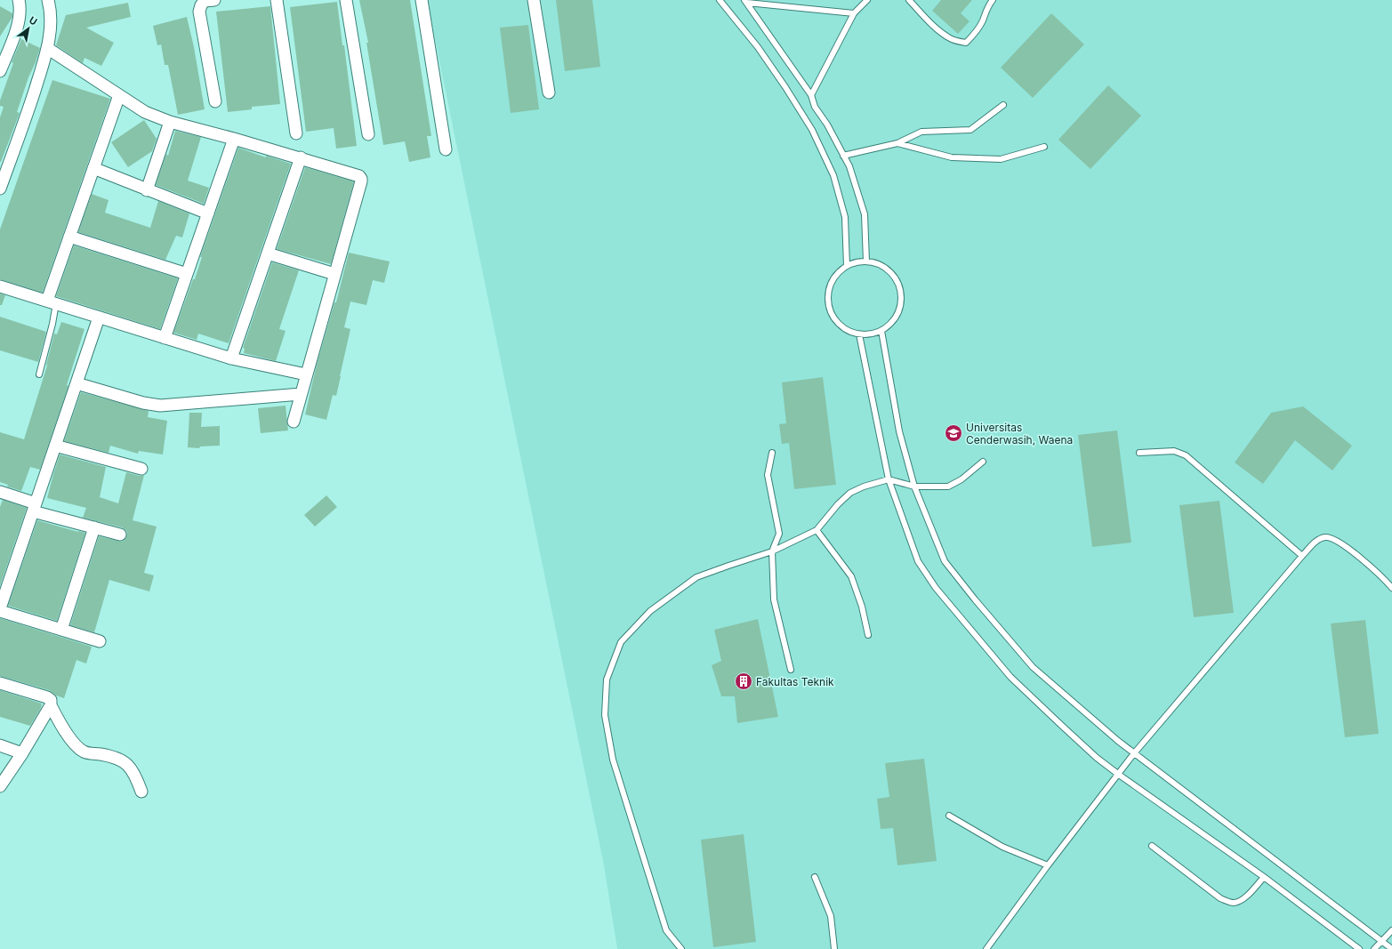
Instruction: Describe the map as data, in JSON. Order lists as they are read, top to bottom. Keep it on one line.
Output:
{"places":{"school or university":["Universitas Cenderwasih, Waena"],"building":["Fakultas Teknik"]},"north":"top right"}
